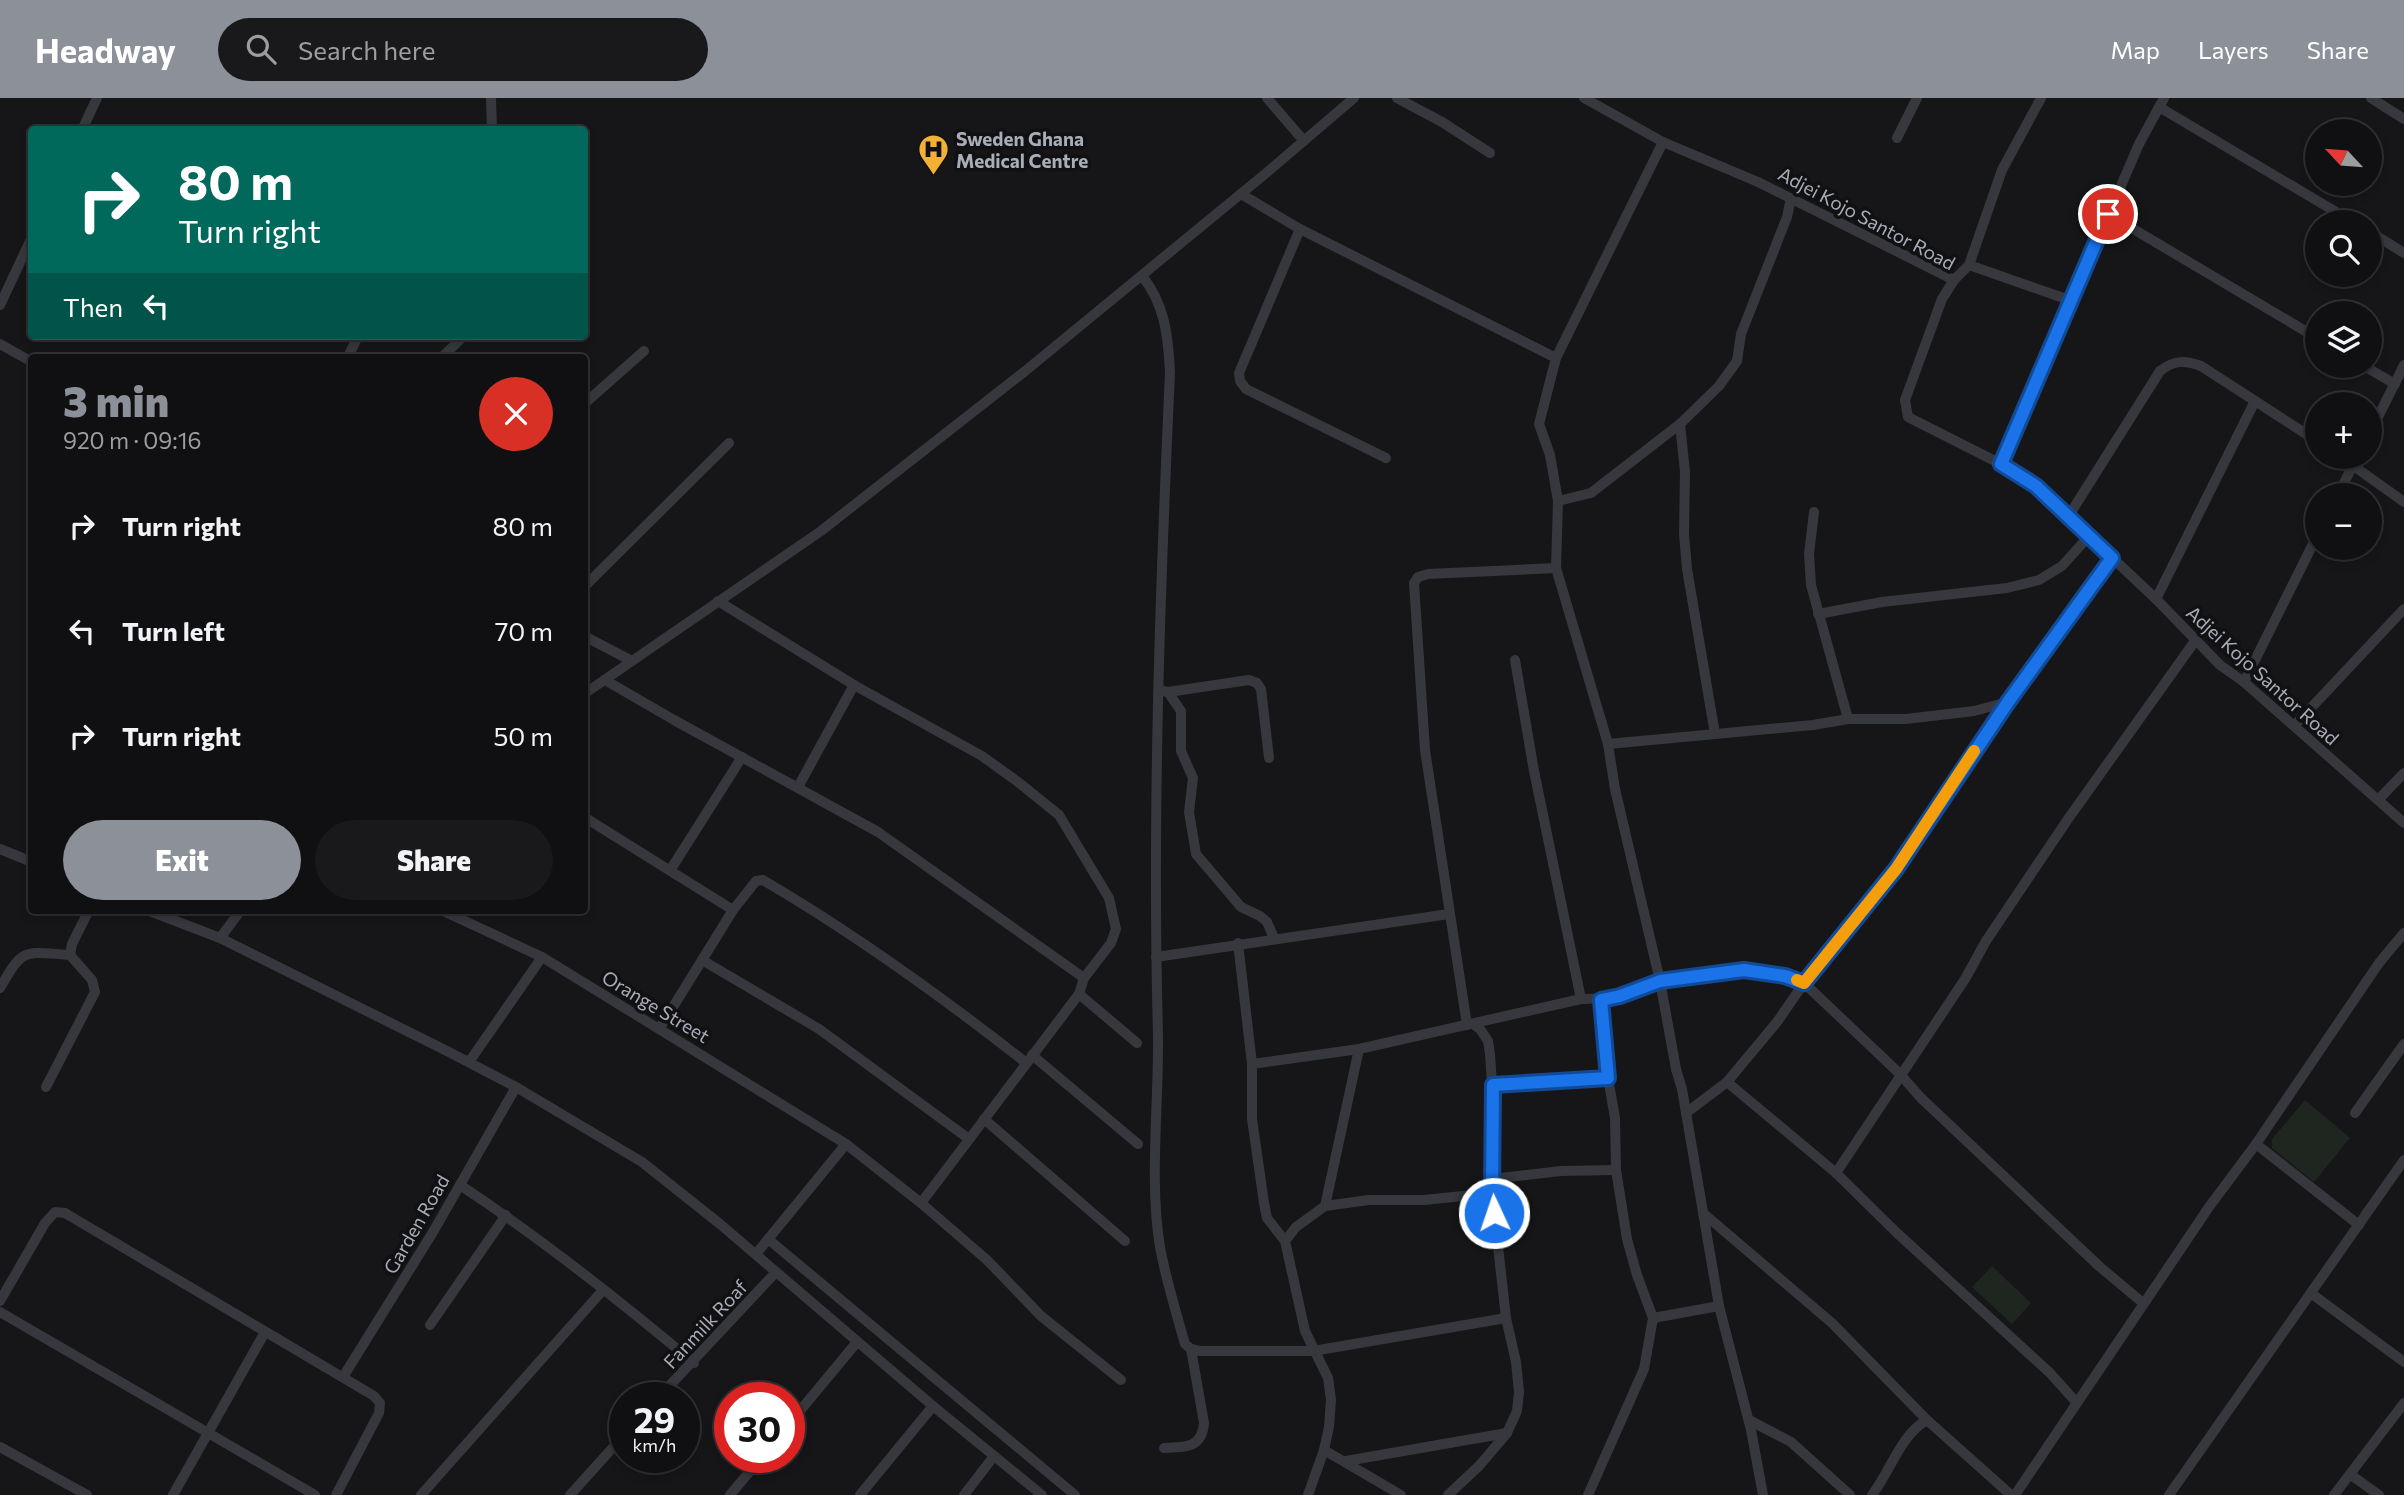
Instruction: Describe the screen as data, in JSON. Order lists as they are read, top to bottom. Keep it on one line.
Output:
{"streets":{"street":["Adjei Kojo Santor Road","Orange Street","Garden Road","Fanmilk Roaf"]},"places":{"hospital":["Sweden Ghana Medical Centre"]},"north":"top left","page":{"header":"Headway","search":"Search here","nav":["Map","Layers","Share"],"map_buttons":["+","−"],"turn":["80 m","Turn right"],"then":"Then","heading":["3 min","920 m · 09:16"],"list":[{"name":"Turn right","value":"80 m"},{"name":"Turn left","value":"70 m"},{"name":"Turn right","value":"50 m"}],"buttons":["Exit","Share"],"speed":"29 km/h","limit":"30"}}
